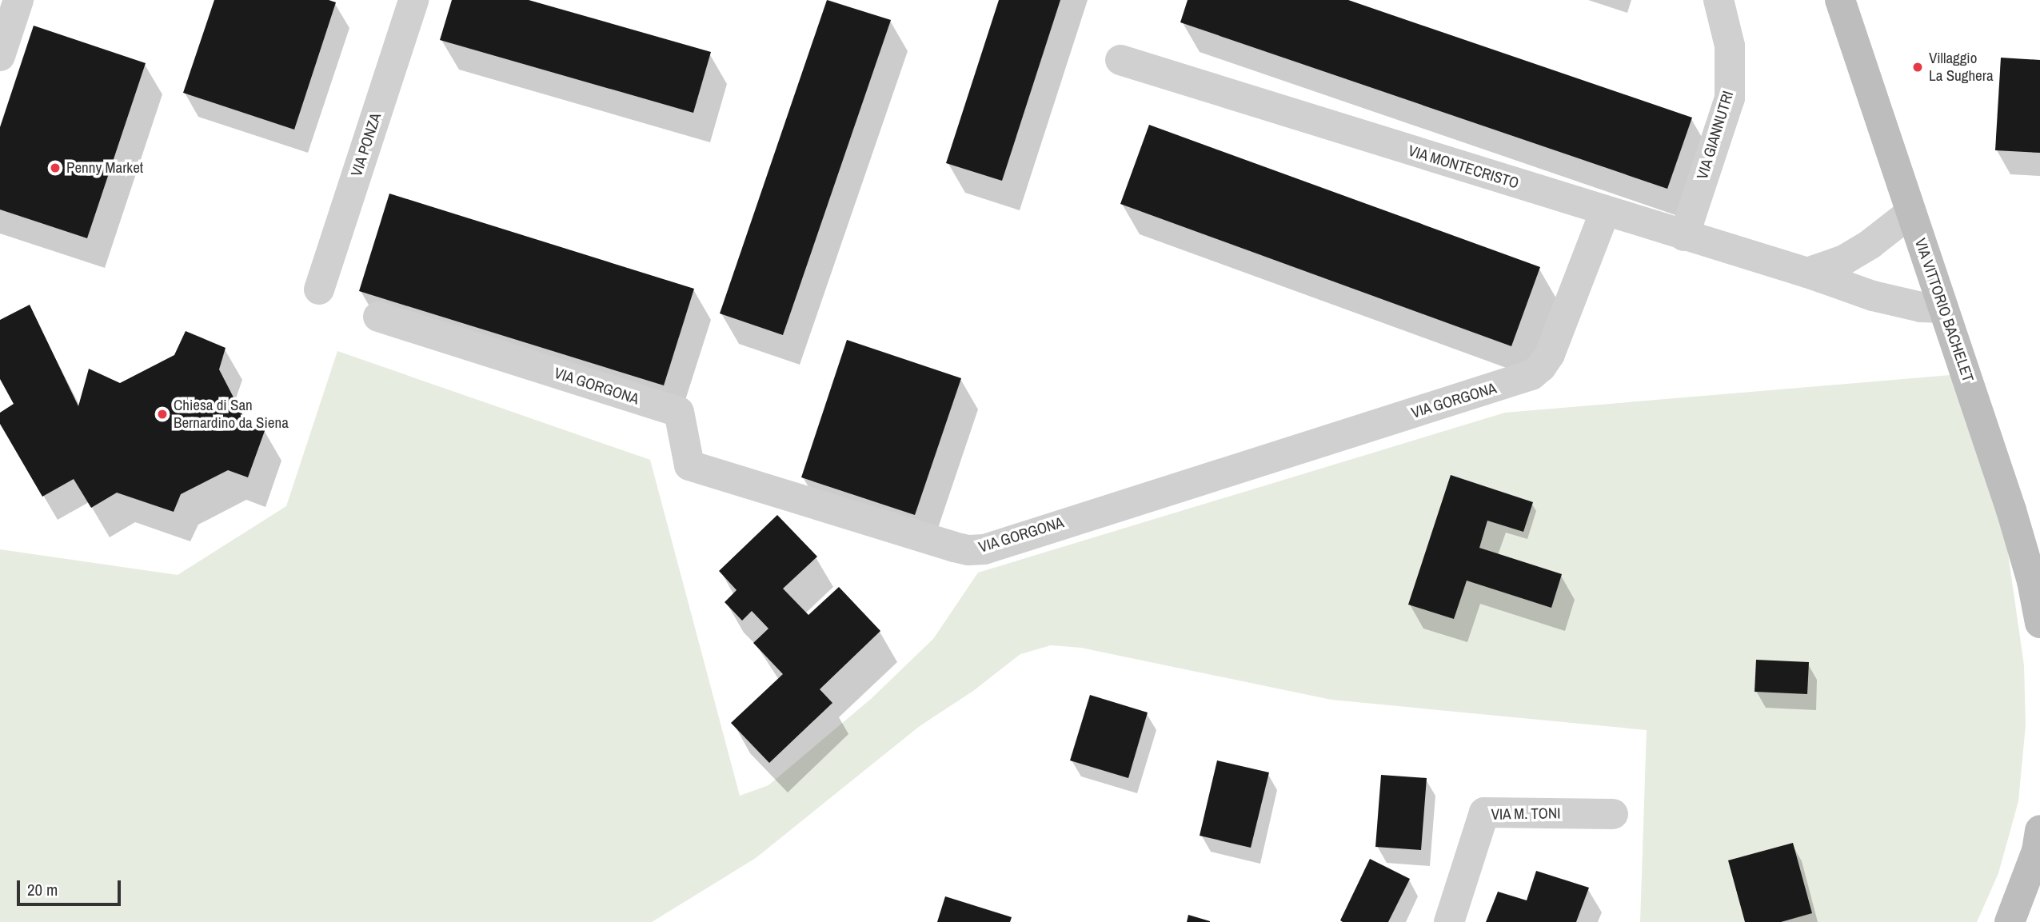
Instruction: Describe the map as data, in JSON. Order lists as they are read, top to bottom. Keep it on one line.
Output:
{"streets":{"street":["VIA GIANNUTRI","VIA PONZA","VIA MONTECRISTO","VIA VITTORIO BACHELET","VIA GORGONA","VIA M. TONI"]},"crossings":[["VIA GIANNUTRI","VIA MONTECRISTO"],["VIA MONTECRISTO","VIA VITTORIO BACHELET"],["VIA MONTECRISTO","VIA GORGONA"]],"places":["Villaggio La Sughera","Penny Market","Chiesa di San Bernardino da Siena"],"scale_bar":"20 m"}
